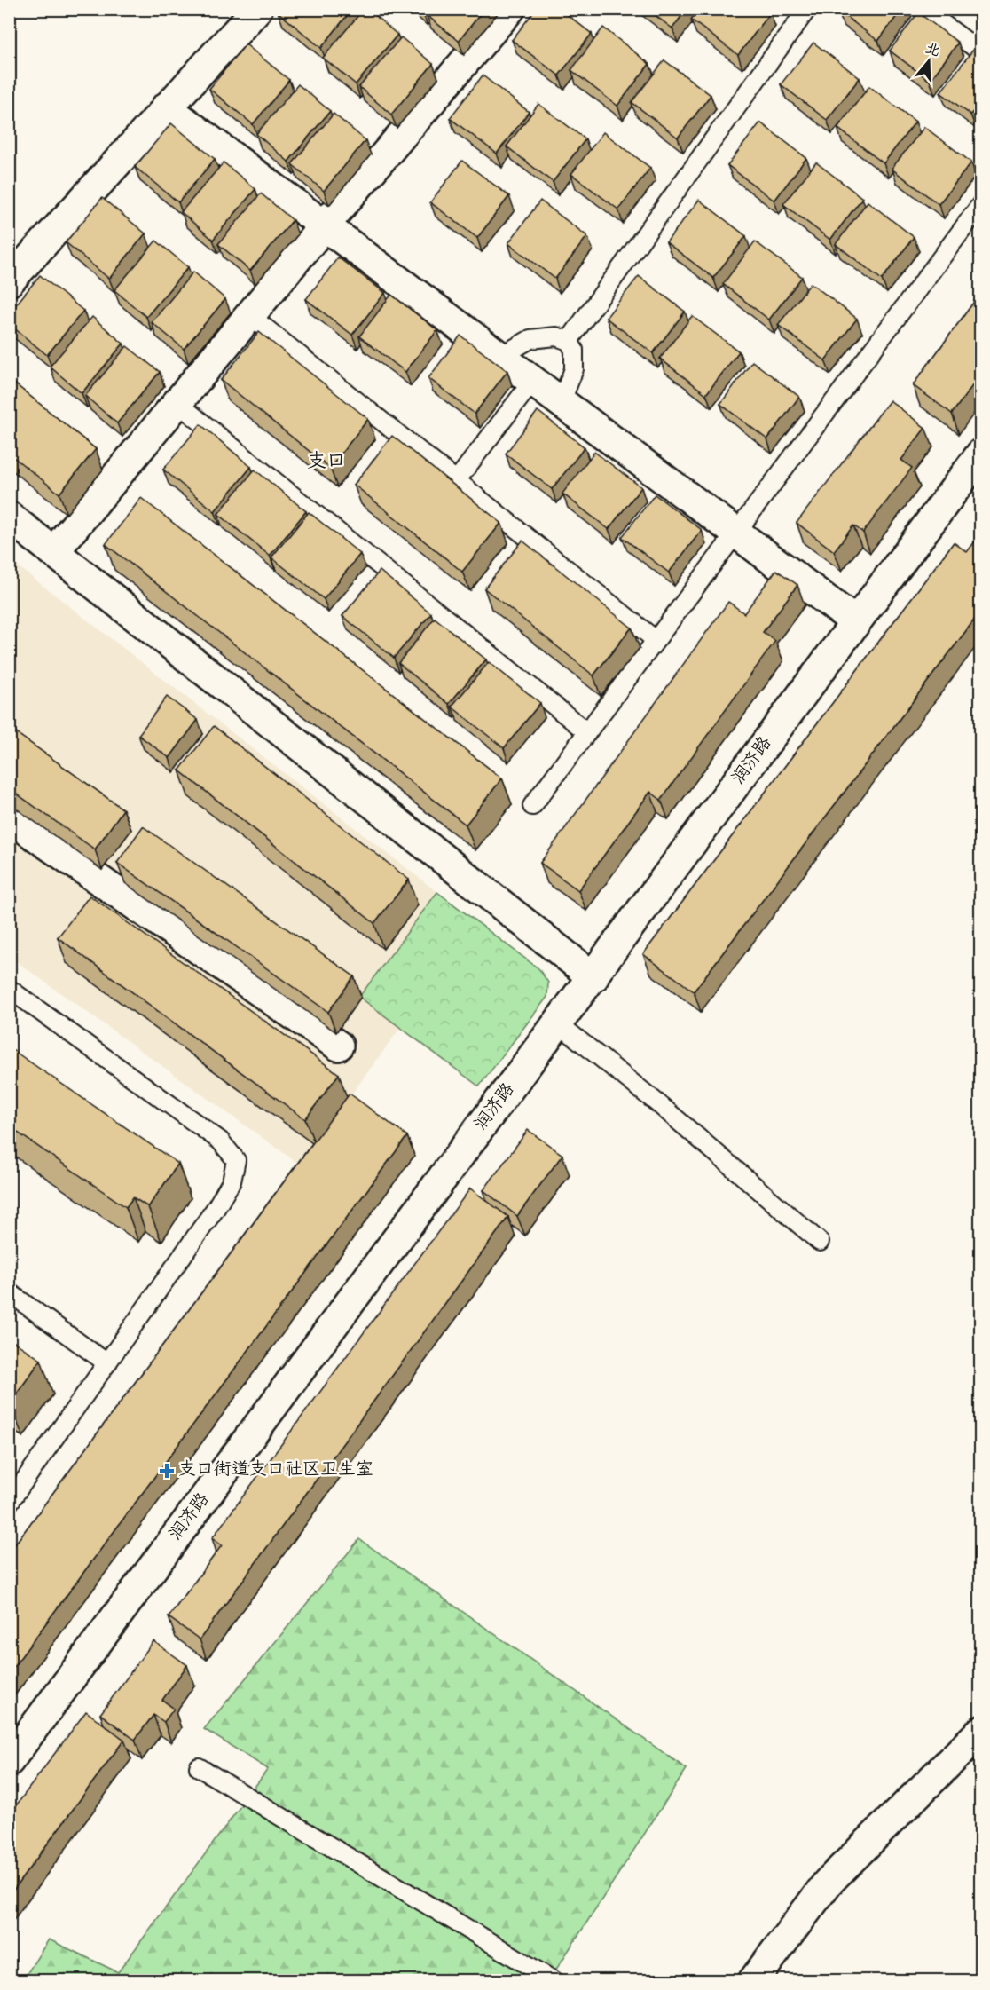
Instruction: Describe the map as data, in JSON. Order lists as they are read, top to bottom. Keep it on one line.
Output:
{"streets":{"street":["润济路"]},"districts":["支口"],"places":{"health":["支口街道支口社区卫生室"]},"north":"top"}
